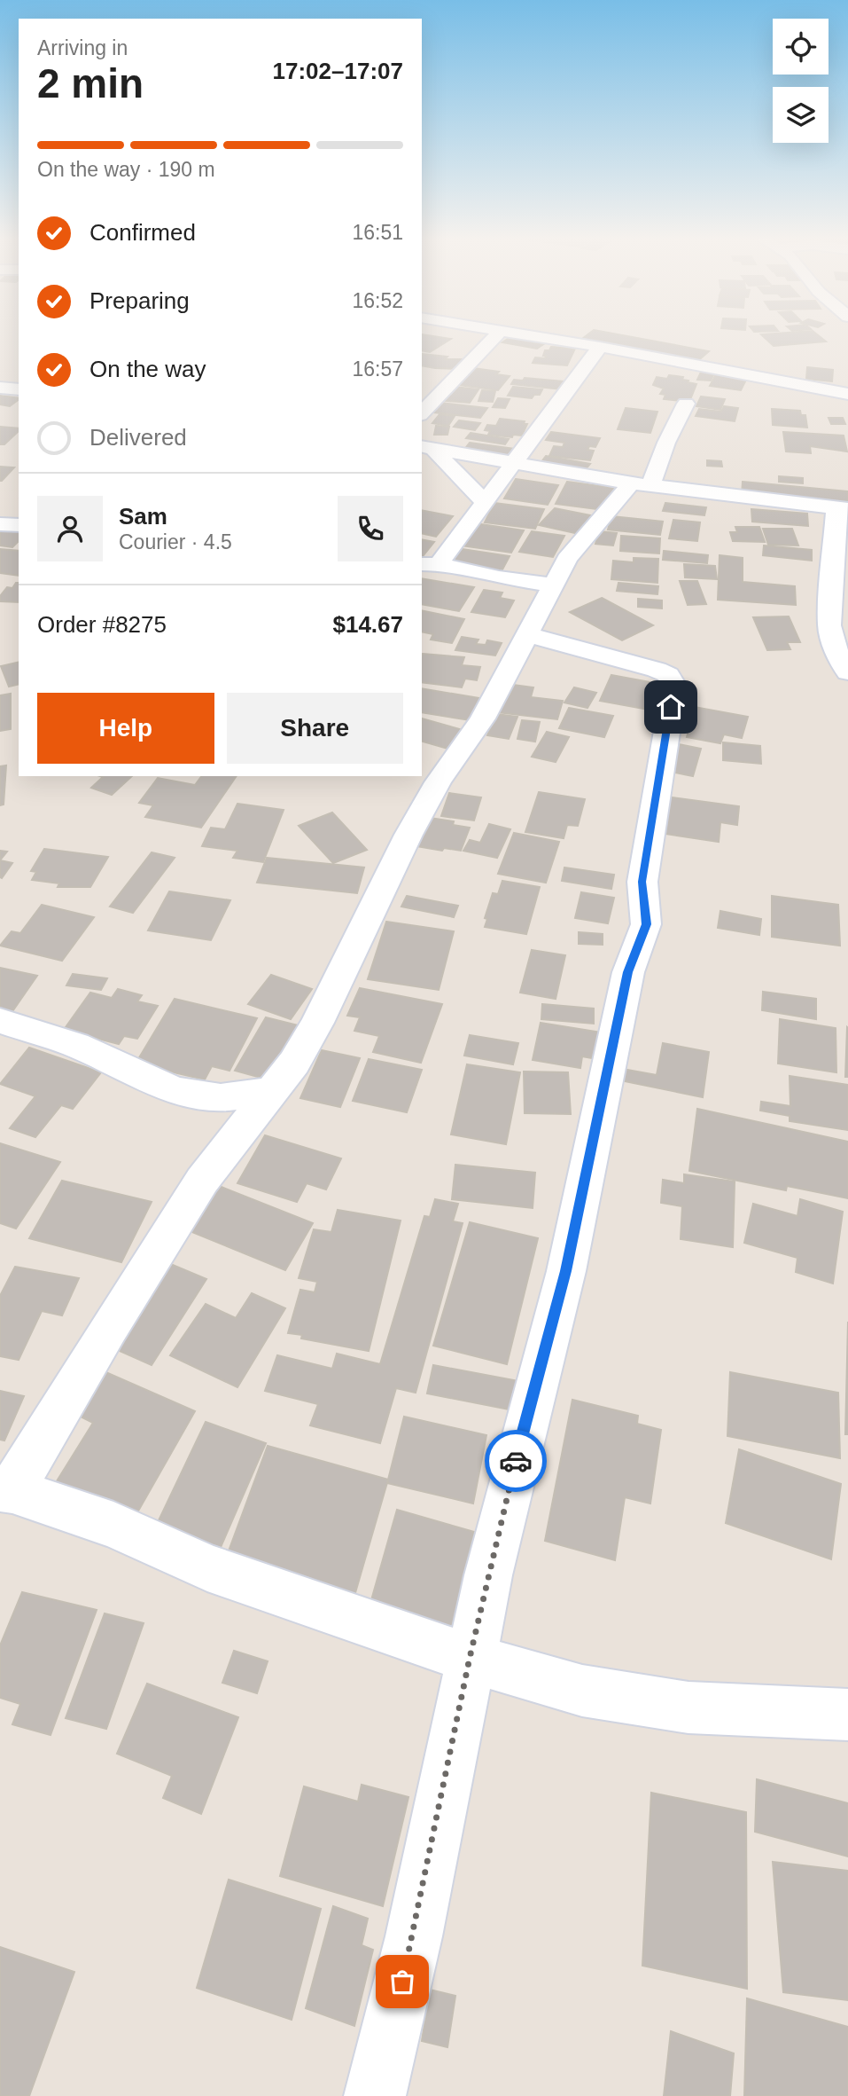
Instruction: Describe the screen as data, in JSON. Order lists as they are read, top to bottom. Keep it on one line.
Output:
{"page":{"heading":["2 min","Arriving in","17:02–17:07"],"panel":["Sam","Courier · 4.5","Order #8275","$14.67"],"bar":"On the way · 190 m","list":[["Confirmed","16:51"],["Preparing","16:52"],["On the way","16:57"],"Delivered"],"buttons":["Help","Share"]}}
